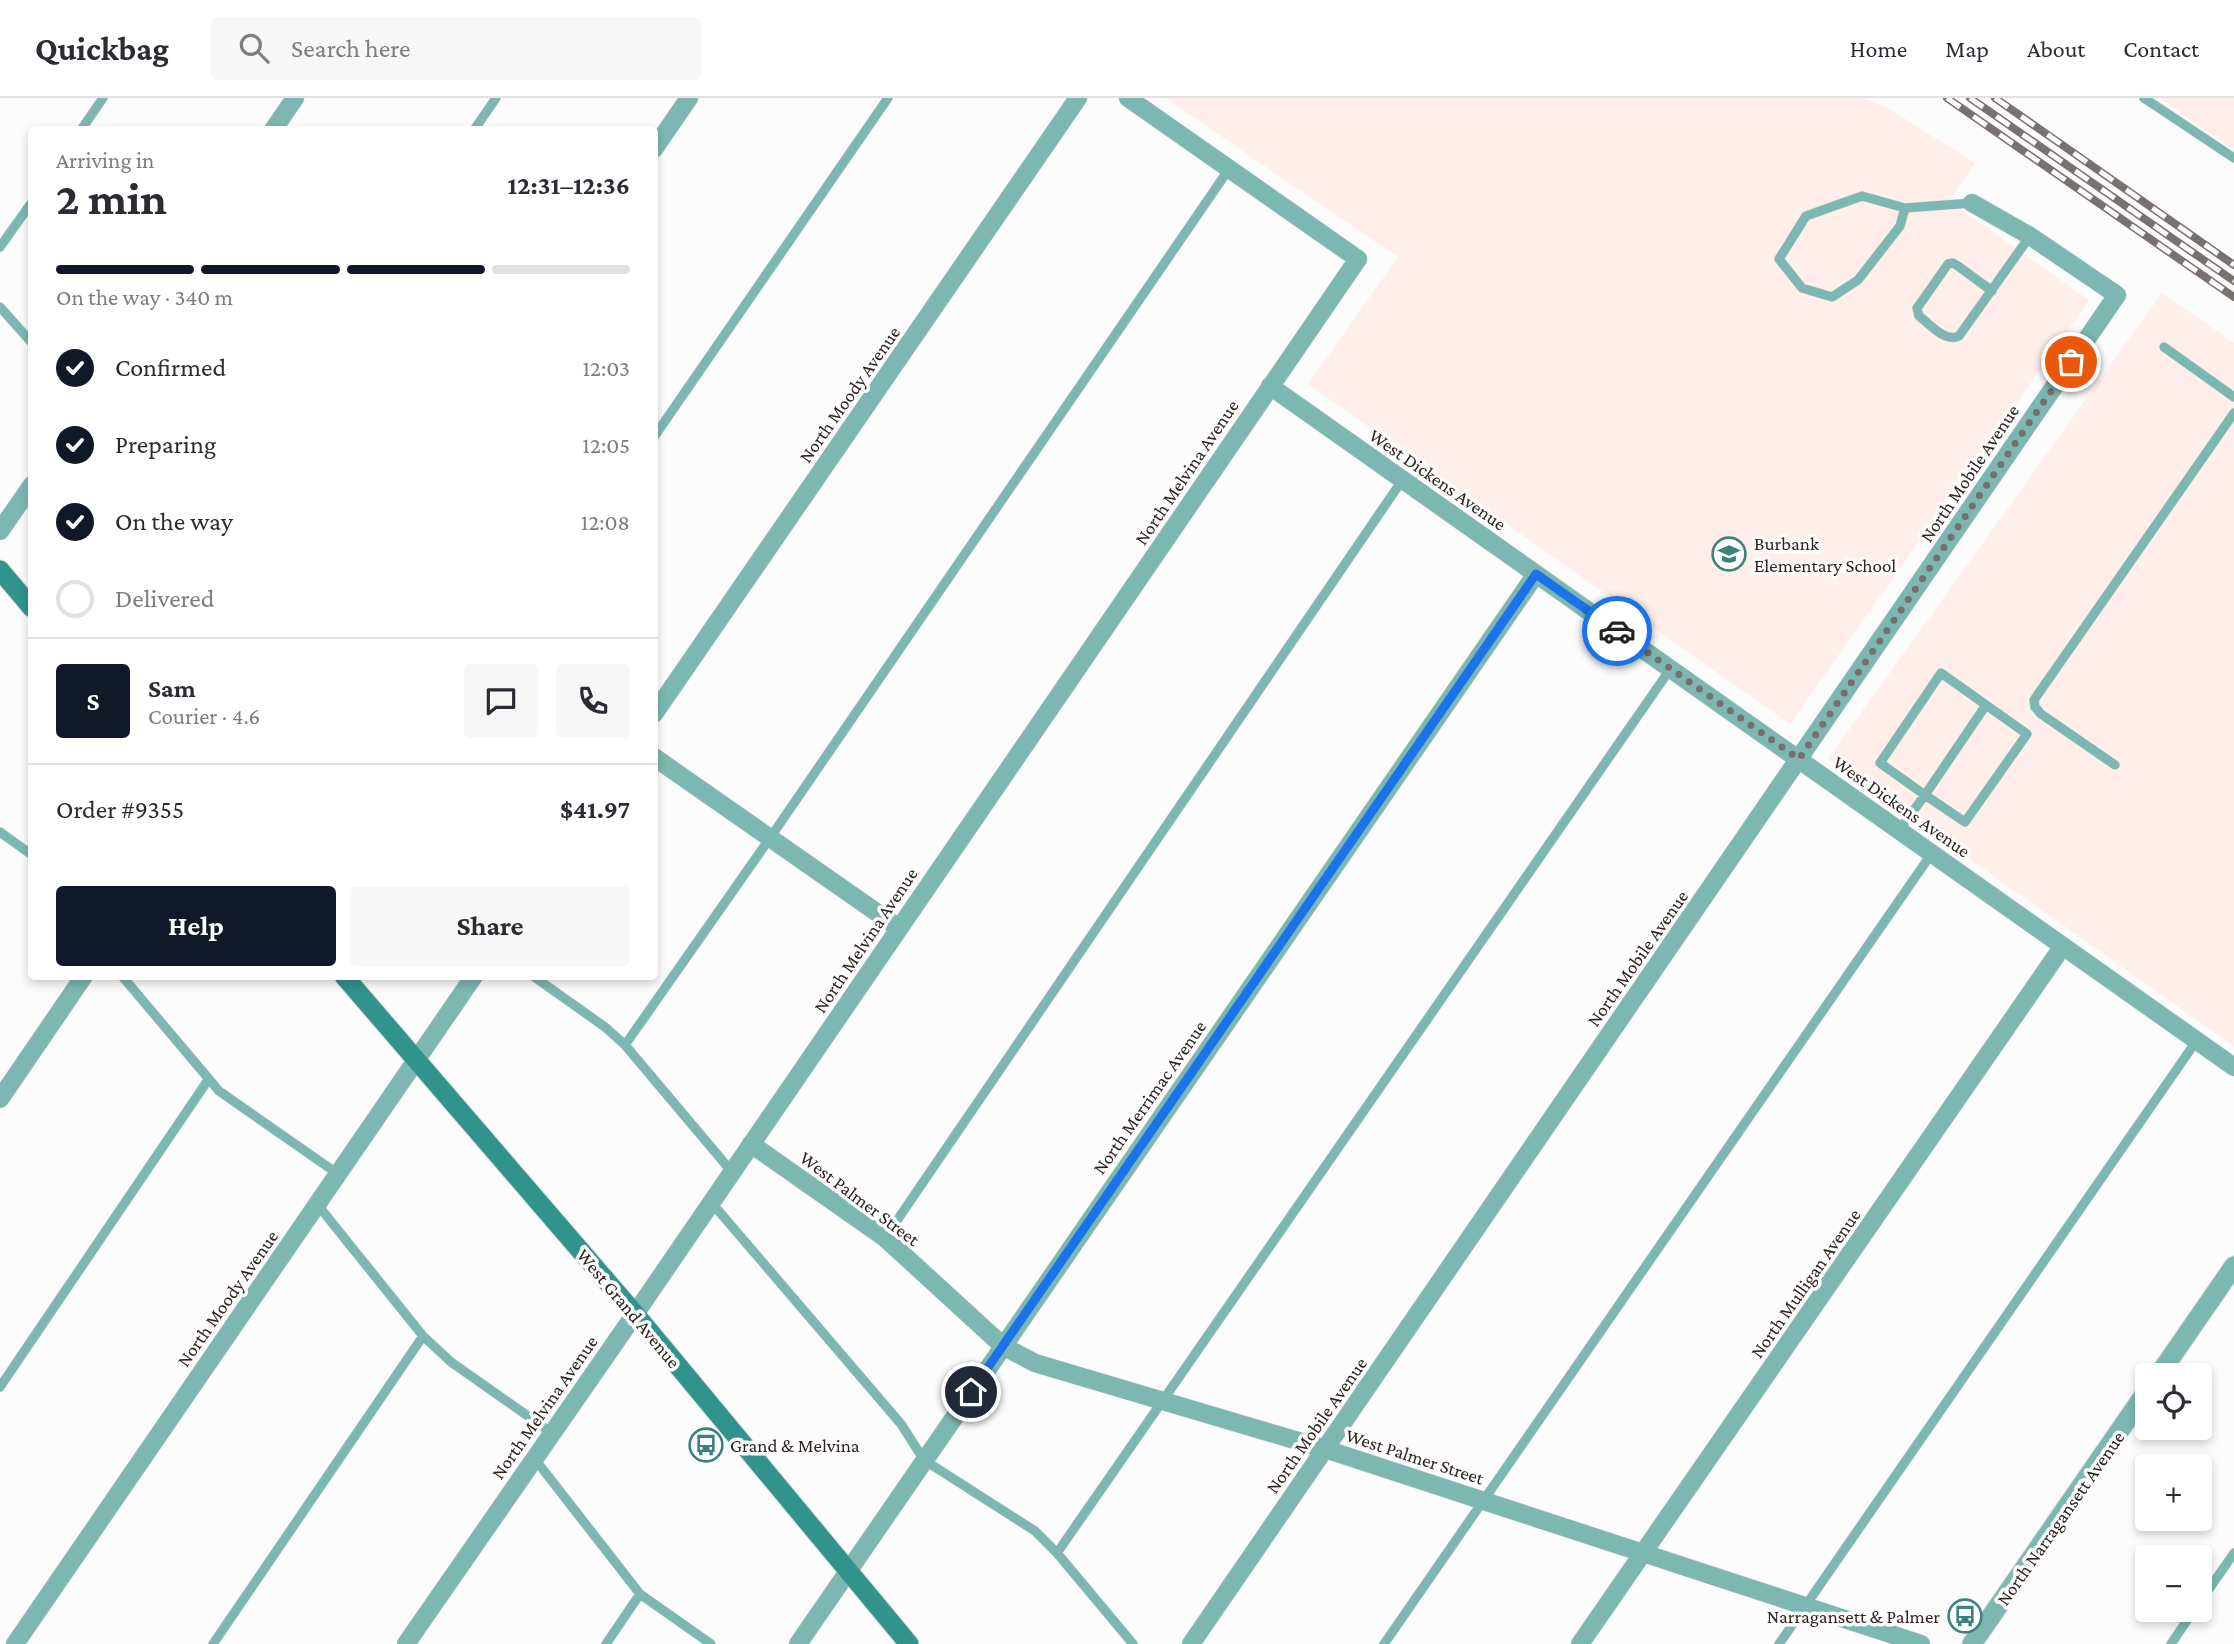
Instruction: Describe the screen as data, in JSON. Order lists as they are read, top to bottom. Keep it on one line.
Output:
{"streets":{"main road":["West Grand Avenue"],"street":["North Moody Avenue","North Melvina Avenue","North Mobile Avenue","West Dickens Avenue","North Merrimac Avenue","West Palmer Street","North Mulligan Avenue","North Narragansett Avenue"]},"crossings":[["North Moody Avenue","West Grand Avenue"],["North Melvina Avenue","West Dickens Avenue"],["North Melvina Avenue","West Palmer Street"],["North Melvina Avenue","West Grand Avenue"],["North Mobile Avenue","West Dickens Avenue"],["North Mobile Avenue","West Palmer Street"],["West Dickens Avenue","North Merrimac Avenue"],["West Dickens Avenue","North Mulligan Avenue"],["North Merrimac Avenue","West Palmer Street"],["North Merrimac Avenue","West Grand Avenue"],["West Palmer Street","North Mulligan Avenue"]],"places":{"school or university":["Burbank Elementary School"],"bus stop":["Grand & Melvina","Narragansett & Palmer"]},"page":{"header":"Quickbag","search":"Search here","nav":["Home","Map","About","Contact"],"heading":["2 min","Arriving in","12:31–12:36"],"panel":["Sam","Courier · 4.6","Order #9355","$41.97"],"bar":"On the way · 340 m","list":[["Confirmed","12:03"],["Preparing","12:05"],["On the way","12:08"],"Delivered"],"round":"S","buttons":["Help","Share"],"map_buttons":["+","−"]}}
